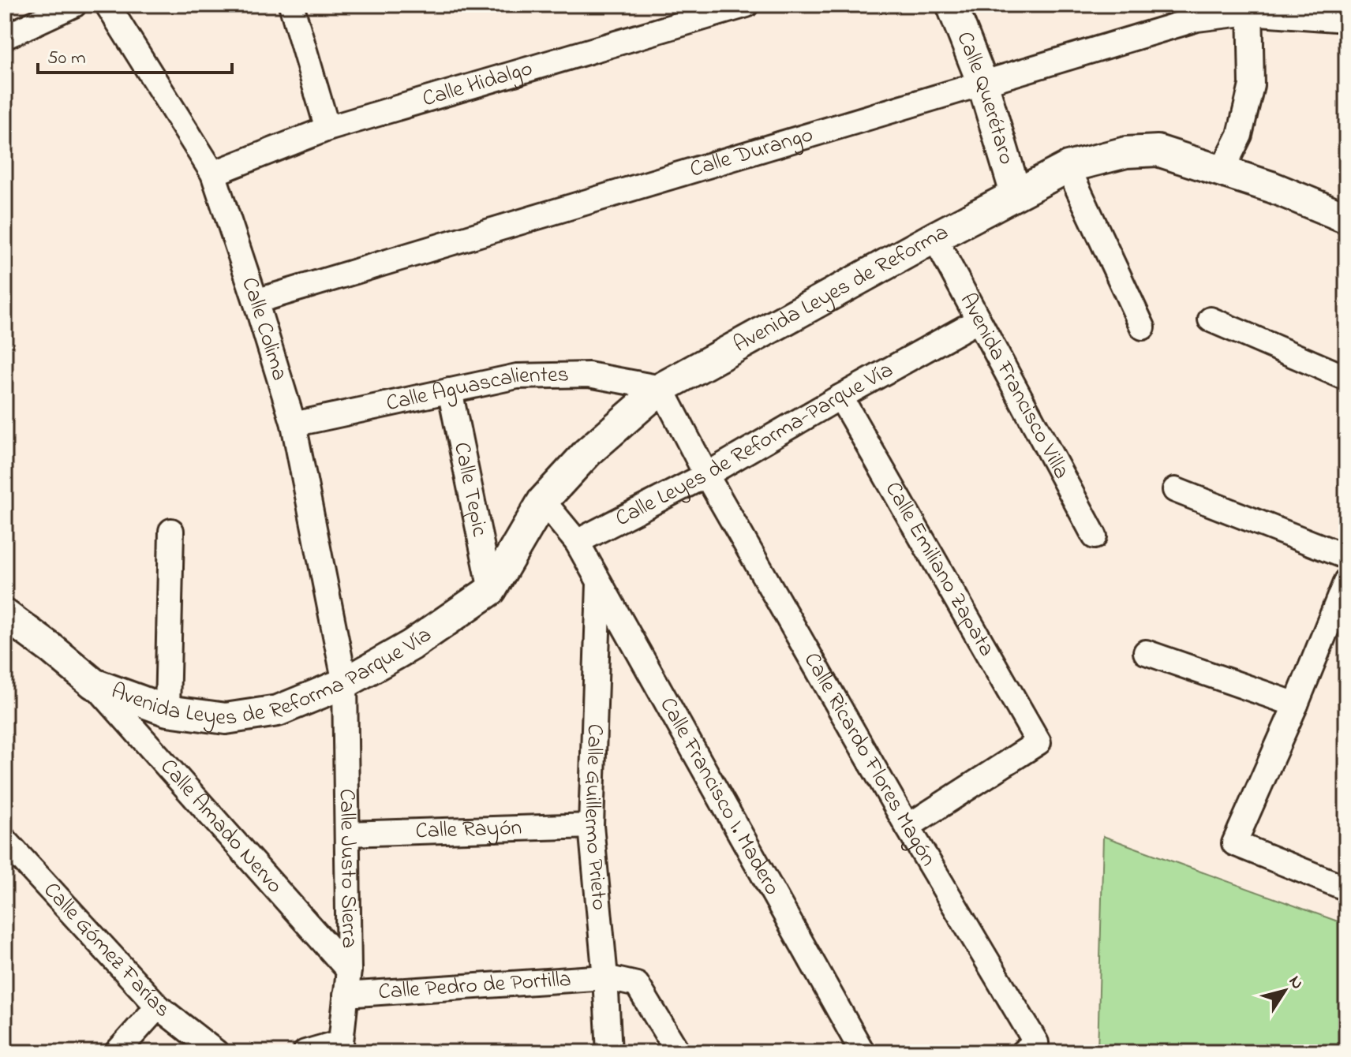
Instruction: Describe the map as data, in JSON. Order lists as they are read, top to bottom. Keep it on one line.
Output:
{"streets":{"street":["Calle Hidalgo","Calle Querétaro","Calle Durango","Avenida Leyes de Reforma","Calle Colima","Avenida Francisco Villa","Calle Aguascalientes","Calle Leyes de Reforma-Parque Vía","Calle Tepic","Calle Emiliano Zapata","Avenida Leyes de Reforma Parque Vía","Calle Ricardo Flores Magón","Calle Francisco I. Madero","Calle Guillermo Prieto","Calle Amado Nervo","Calle Rayón","Calle Justo Sierra","Calle Gómez Farías","Calle Pedro de Portilla"]},"crossings":[["Calle Hidalgo","Calle Colima"],["Calle Querétaro","Calle Durango"],["Calle Querétaro","Avenida Leyes de Reforma"],["Calle Durango","Calle Colima"],["Avenida Leyes de Reforma","Avenida Francisco Villa"],["Avenida Leyes de Reforma","Calle Aguascalientes"],["Avenida Leyes de Reforma","Avenida Leyes de Reforma Parque Vía"],["Avenida Leyes de Reforma","Calle Ricardo Flores Magón"],["Calle Colima","Calle Aguascalientes"],["Calle Colima","Avenida Leyes de Reforma Parque Vía"],["Calle Colima","Calle Justo Sierra"],["Avenida Francisco Villa","Calle Leyes de Reforma-Parque Vía"],["Calle Aguascalientes","Calle Tepic"],["Calle Aguascalientes","Calle Ricardo Flores Magón"],["Calle Leyes de Reforma-Parque Vía","Calle Emiliano Zapata"],["Calle Leyes de Reforma-Parque Vía","Calle Ricardo Flores Magón"],["Calle Leyes de Reforma-Parque Vía","Calle Francisco I. Madero"],["Calle Tepic","Avenida Leyes de Reforma Parque Vía"],["Calle Emiliano Zapata","Calle Ricardo Flores Magón"],["Avenida Leyes de Reforma Parque Vía","Calle Amado Nervo"],["Avenida Leyes de Reforma Parque Vía","Calle Justo Sierra"],["Calle Francisco I. Madero","Calle Guillermo Prieto"],["Calle Guillermo Prieto","Calle Rayón"],["Calle Guillermo Prieto","Calle Pedro de Portilla"],["Calle Amado Nervo","Calle Justo Sierra"],["Calle Rayón","Calle Justo Sierra"],["Calle Justo Sierra","Calle Pedro de Portilla"]],"scale_bar":"50 m","north":"top right"}
